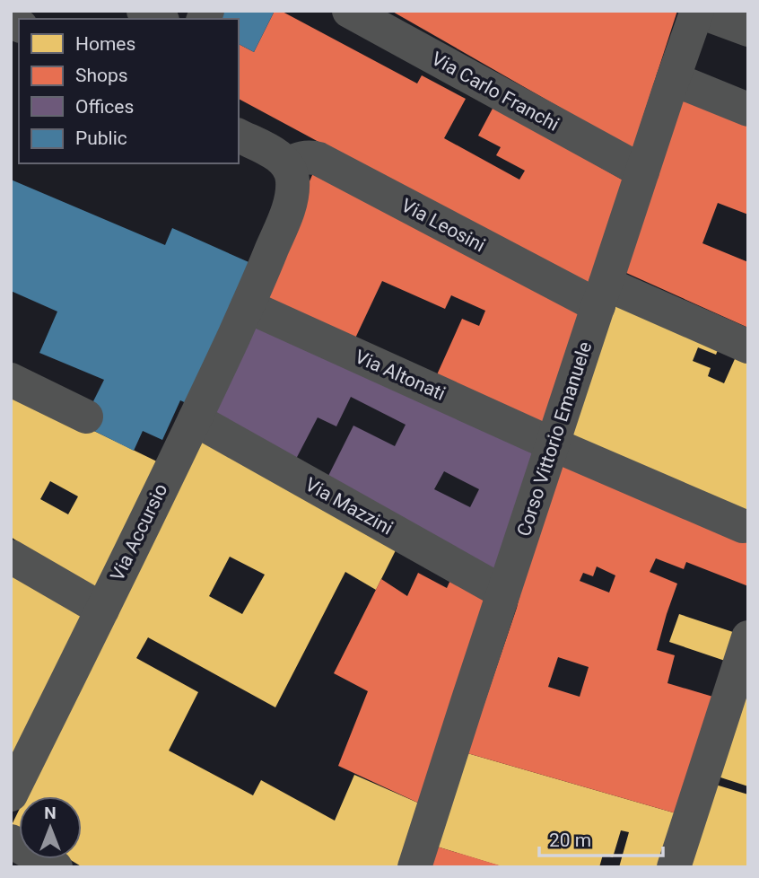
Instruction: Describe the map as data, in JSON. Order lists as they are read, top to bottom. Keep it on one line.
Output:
{"streets":{"street":["Via Carlo Franchi","Via Leosini","Via Altonati","Corso Vittorio Emanuele","Via Mazzini","Via Accursio"]},"crossings":[["Via Carlo Franchi","Corso Vittorio Emanuele"],["Via Leosini","Corso Vittorio Emanuele"],["Via Leosini","Via Accursio"],["Via Altonati","Corso Vittorio Emanuele"],["Via Altonati","Via Accursio"],["Corso Vittorio Emanuele","Via Mazzini"],["Via Mazzini","Via Accursio"]],"legend":["Homes","Shops","Offices","Public"],"scale_bar":"20 m","north":"top"}
